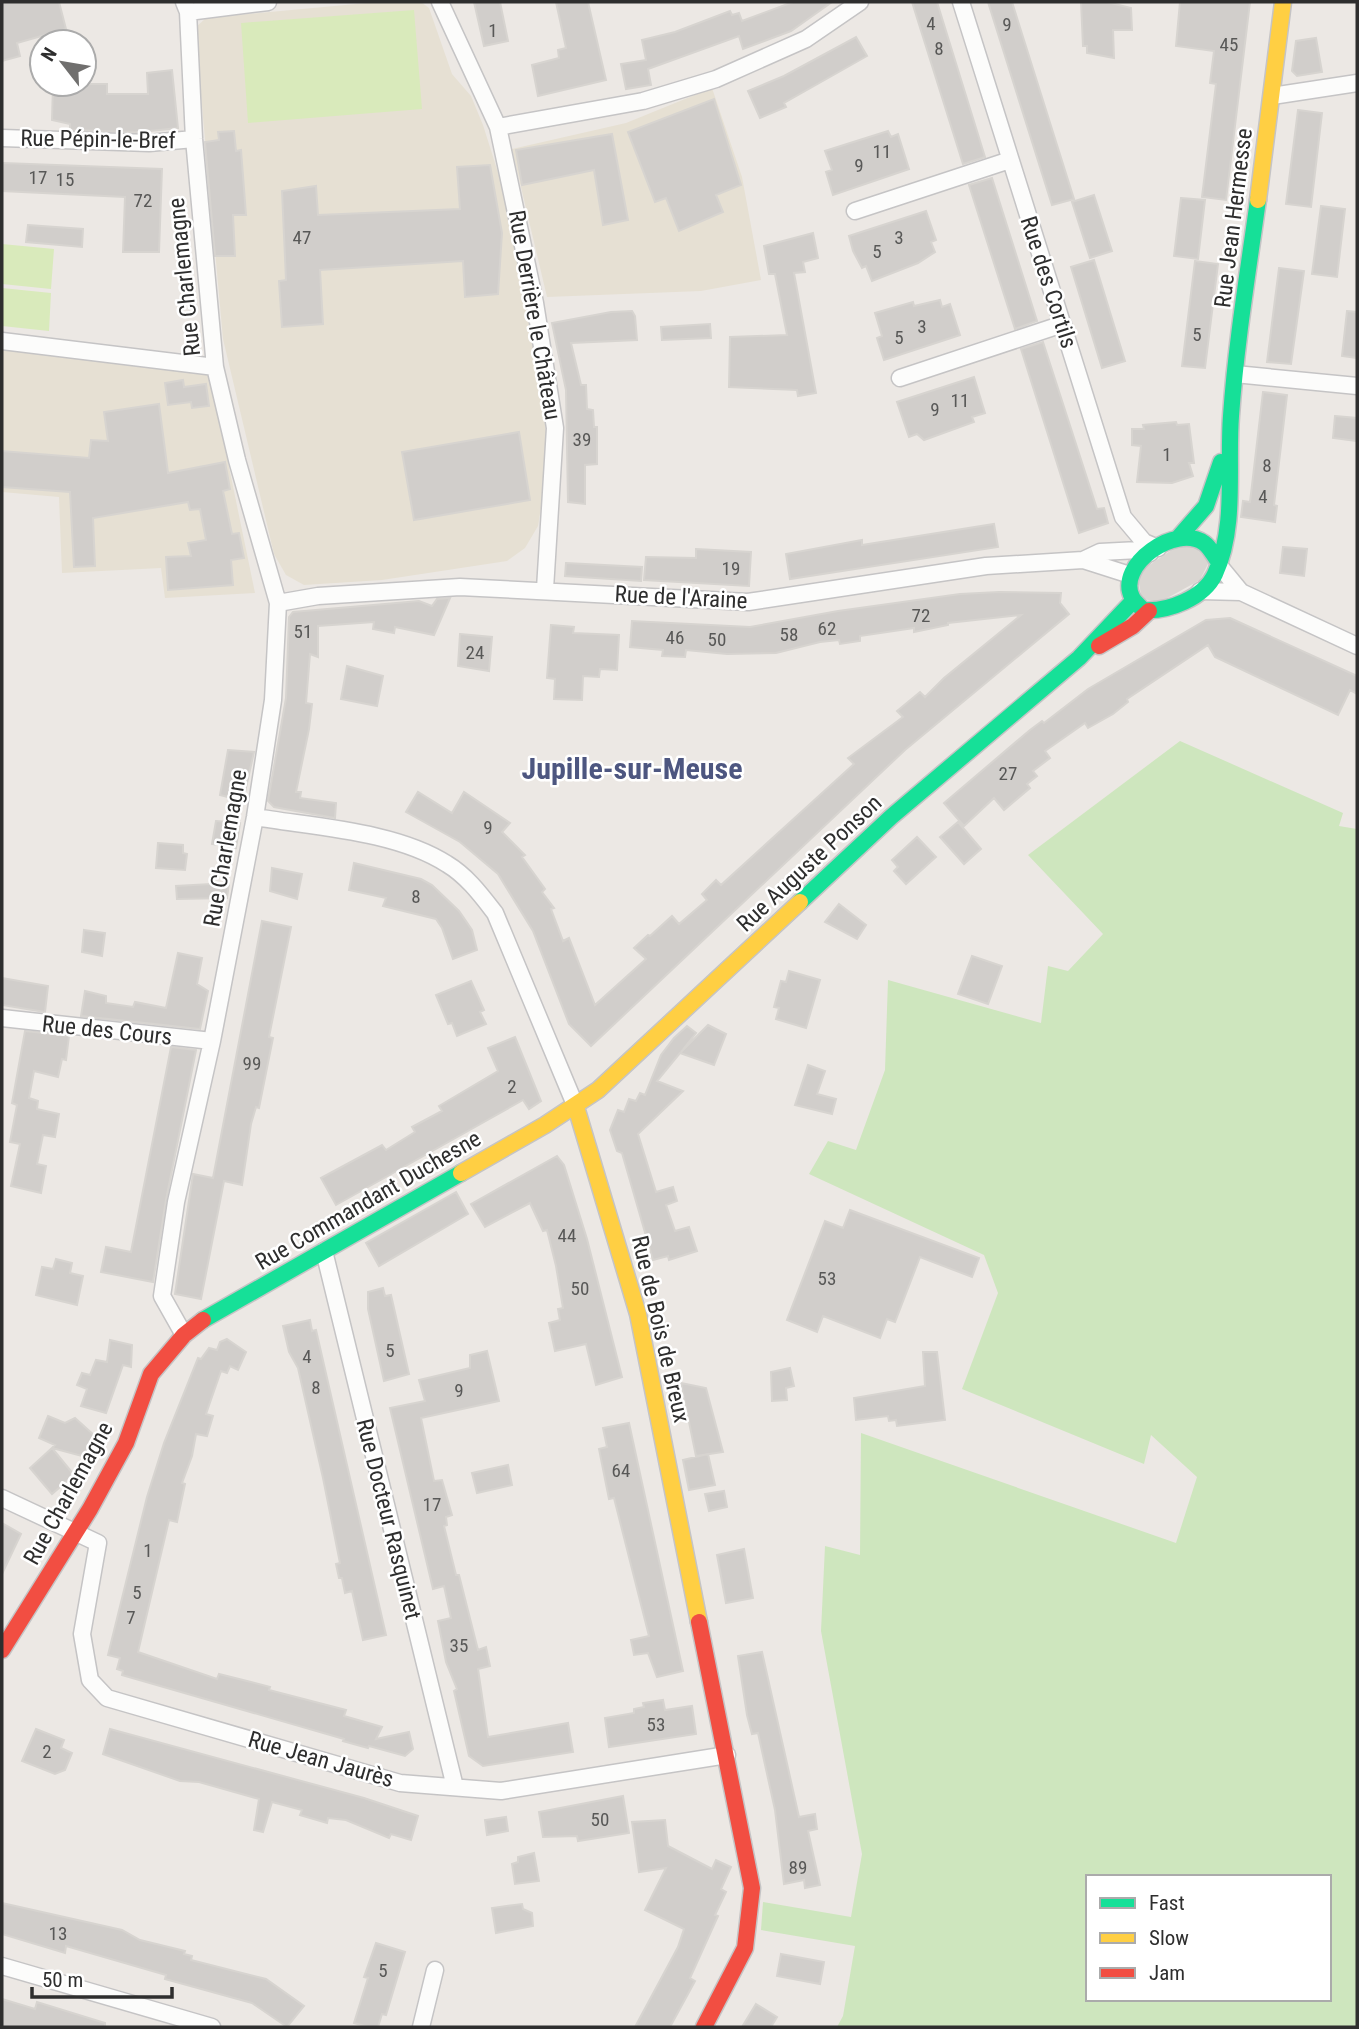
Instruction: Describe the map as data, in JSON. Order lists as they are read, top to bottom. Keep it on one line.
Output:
{"streets":{"street":["Rue Pépin-le-Bref","Rue Jean Hermesse","Rue Charlemagne","Rue des Cortils","Rue Derrière le Château","Rue de l'Araine","Rue Auguste Ponson","Rue des Cours","Rue Commandant Duchesne","Rue de Bois de Breux","Rue Docteur Rasquinet","Rue Jean Jaurès"]},"crossings":[["Rue Pépin-le-Bref","Rue Charlemagne"],["Rue Jean Hermesse","Rue des Cortils"],["Rue Jean Hermesse","Rue Auguste Ponson"],["Rue Charlemagne","Rue de l'Araine"],["Rue Charlemagne","Rue des Cours"],["Rue Charlemagne","Rue Commandant Duchesne"],["Rue Charlemagne","Rue de Bois de Breux"],["Rue Charlemagne","Rue Jean Jaurès"],["Rue des Cortils","Rue Auguste Ponson"],["Rue Derrière le Château","Rue de l'Araine"],["Rue Auguste Ponson","Rue Commandant Duchesne"],["Rue Auguste Ponson","Rue de Bois de Breux"],["Rue Commandant Duchesne","Rue de Bois de Breux"],["Rue Commandant Duchesne","Rue Docteur Rasquinet"],["Rue de Bois de Breux","Rue Jean Jaurès"],["Rue Docteur Rasquinet","Rue Jean Jaurès"]],"districts":["Jupille-sur-Meuse"],"house_numbers":["4","9","1","45","8","11","9","17","15","72","47","3","5","3","5","5","11","9","39","1","8","4","19","72","62","51","58","46","50","24","27","9","8","99","2","44","53","50","5","4","8","9","64","17","1","5","7","35","53","2","50","89","13","5"],"legend":["Fast","Slow","Jam"],"scale_bar":"50 m","north":"top left"}
